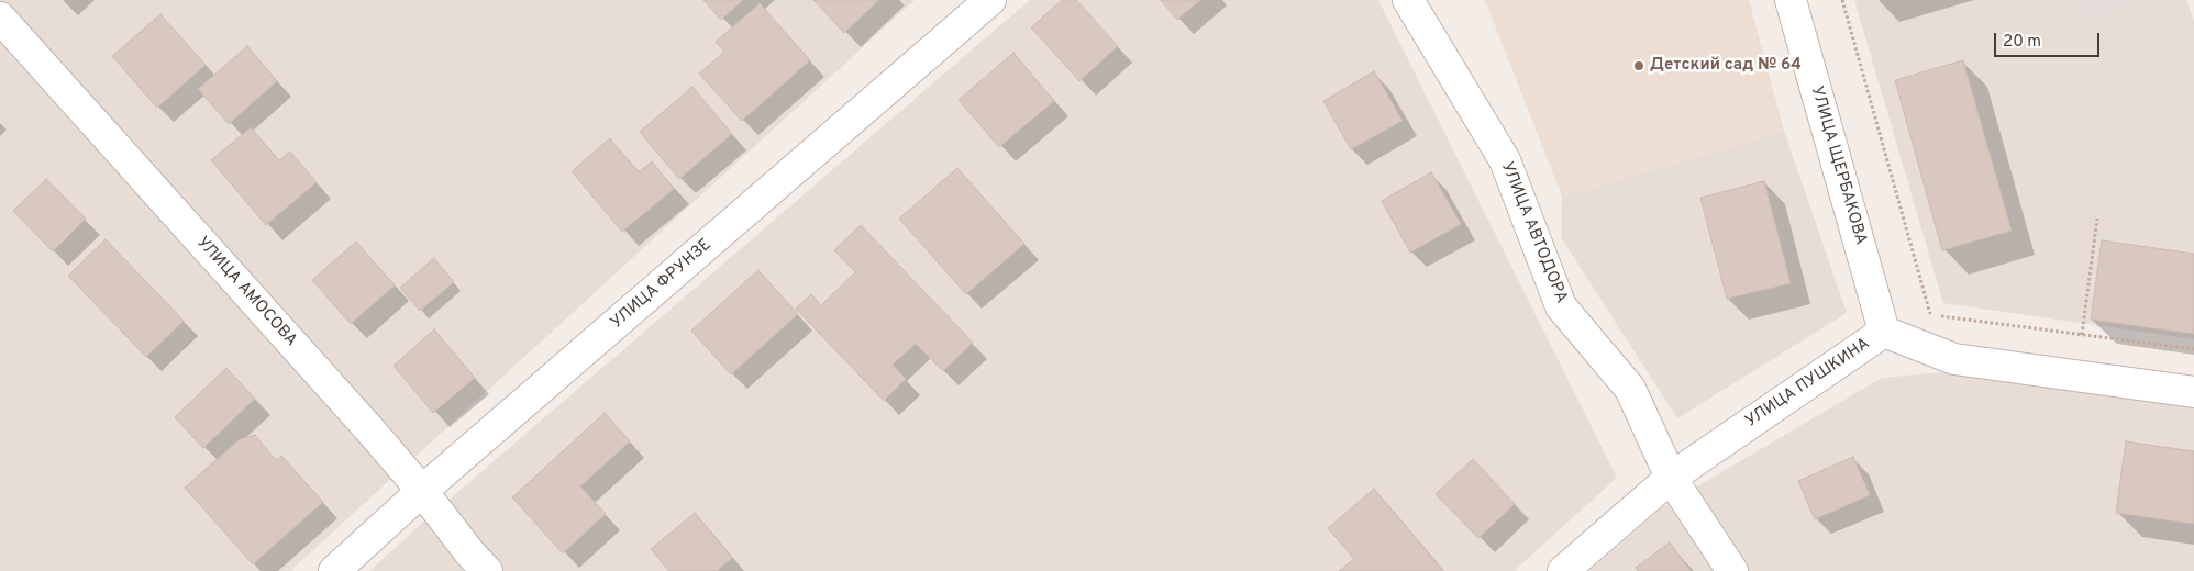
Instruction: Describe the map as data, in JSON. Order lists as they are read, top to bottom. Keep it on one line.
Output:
{"streets":{"street":["УЛИЦА ЩЕРБАКОВА","УЛИЦА АВТОДОРА","УЛИЦА ФРУНЗЕ","УЛИЦА АМОСОВА","УЛИЦА ПУШКИНА"]},"crossings":[["УЛИЦА ЩЕРБАКОВА","УЛИЦА ПУШКИНА"],["УЛИЦА АВТОДОРА","УЛИЦА ПУШКИНА"],["УЛИЦА ФРУНЗЕ","УЛИЦА АМОСОВА"]],"places":["Детский сад № 64"],"scale_bar":"20 m"}
